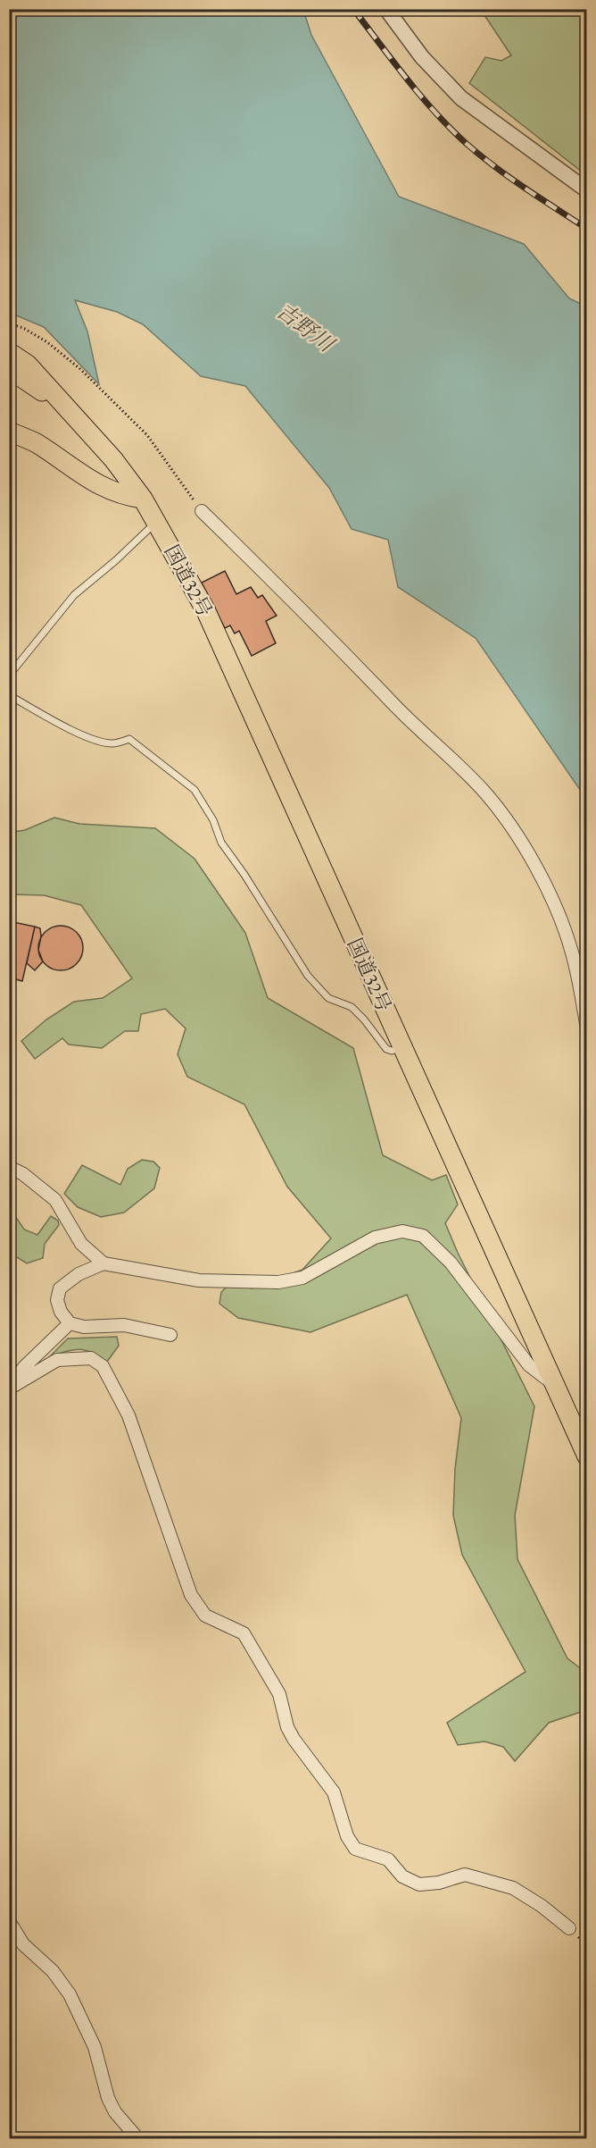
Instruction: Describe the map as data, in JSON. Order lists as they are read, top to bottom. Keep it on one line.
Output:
{"streets":{"highway":["国道32号"]},"water":["吉野川"]}
